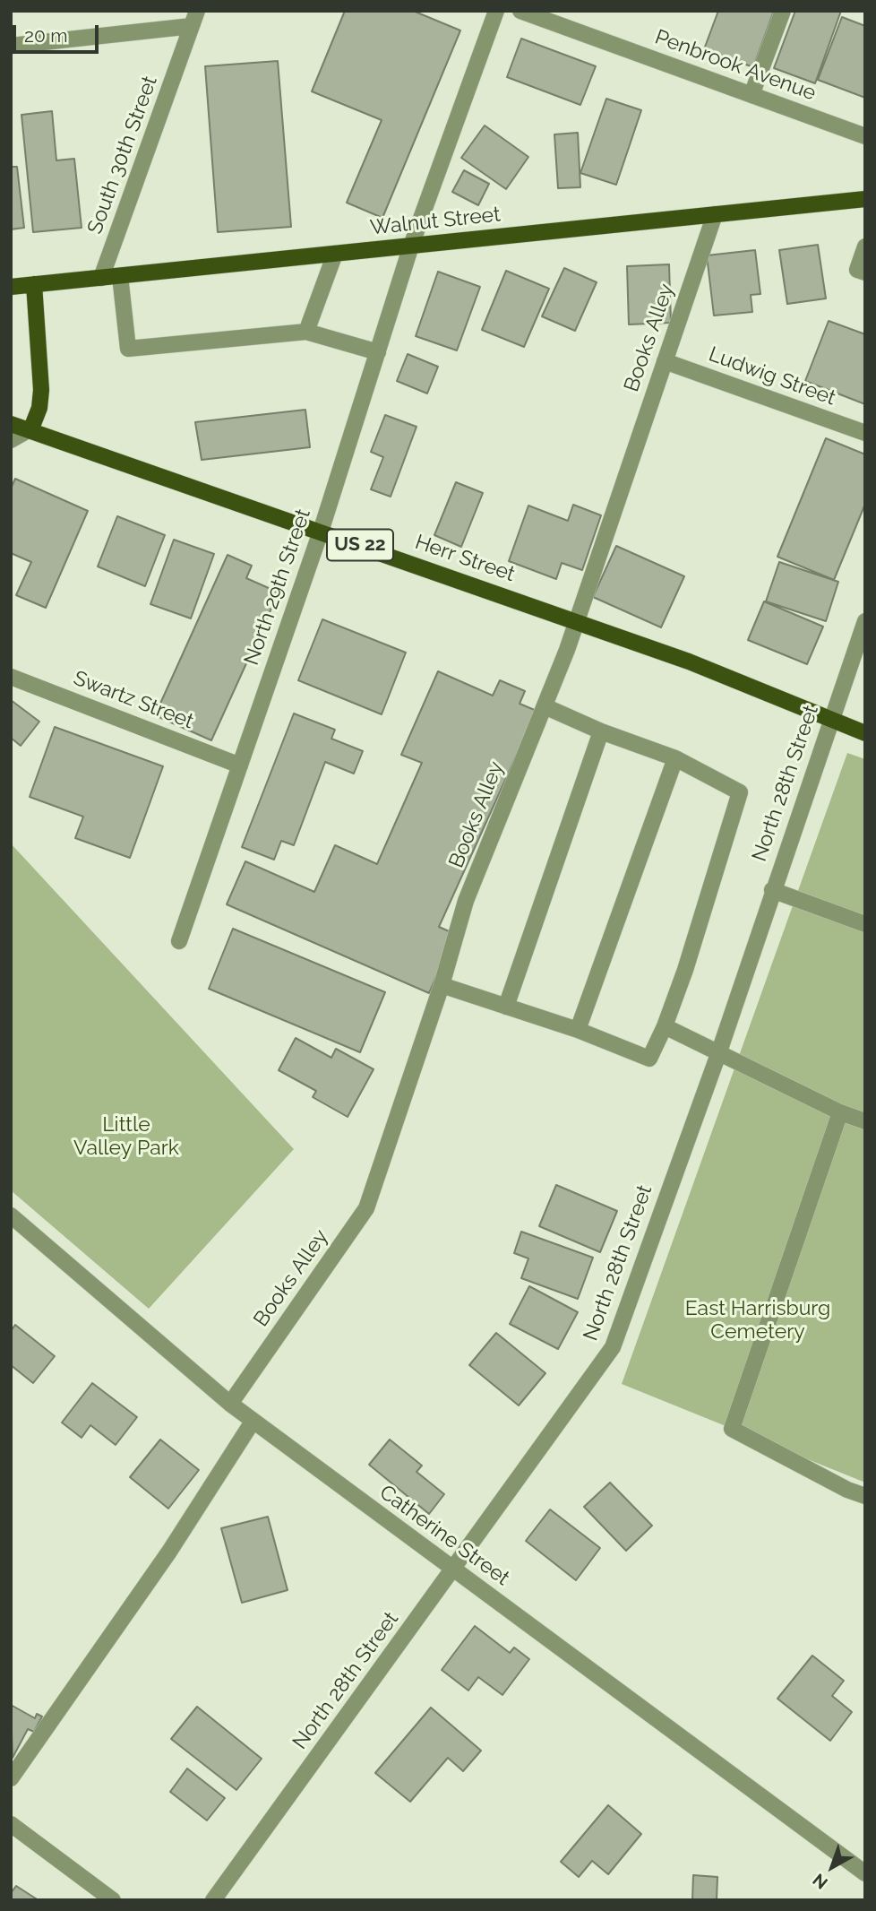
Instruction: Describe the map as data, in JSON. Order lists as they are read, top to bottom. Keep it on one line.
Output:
{"streets":{"main road":["Walnut Street","US 22","Herr Street"],"street":["Penbrook Avenue","South 30th Street","Books Alley","Ludwig Street","North 29th Street","Swartz Street","North 28th Street","Catherine Street"]},"crossings":[["South 30th Street","Walnut Street"],["Walnut Street","Books Alley"],["Walnut Street","North 29th Street"],["Books Alley","Ludwig Street"],["Books Alley","Herr Street"],["Books Alley","Catherine Street"],["Herr Street","North 29th Street"],["Herr Street","North 28th Street"],["North 29th Street","Swartz Street"],["North 28th Street","Catherine Street"]],"parks":["Little Valley Park","East Harrisburg Cemetery"],"scale_bar":"20 m","north":"bottom left"}
